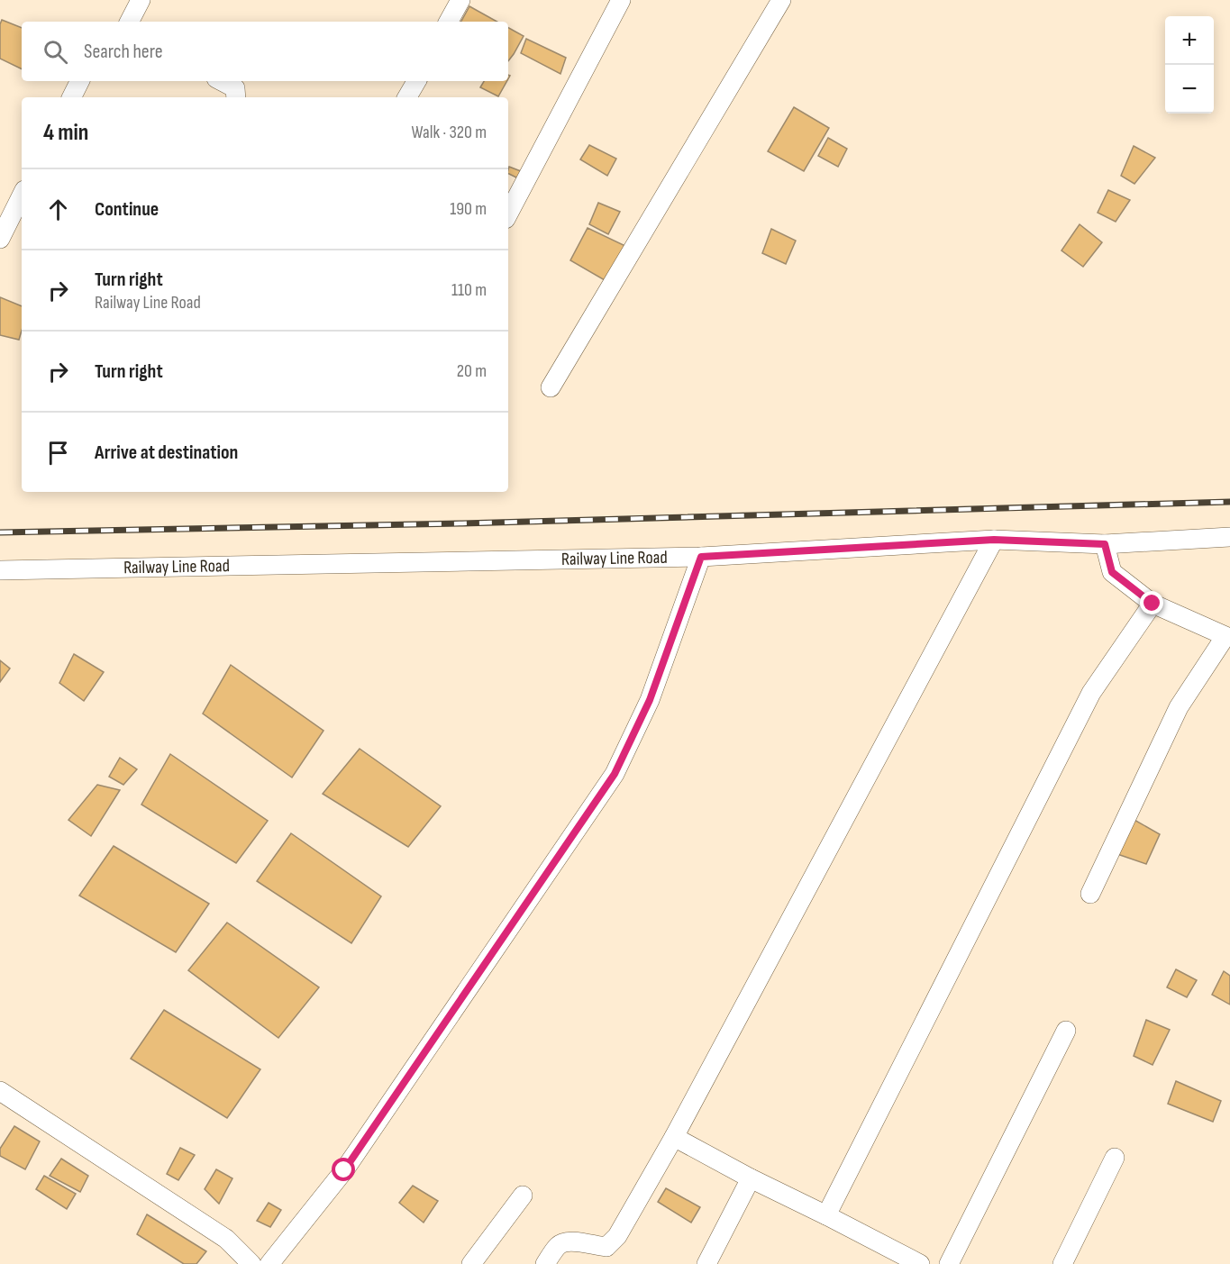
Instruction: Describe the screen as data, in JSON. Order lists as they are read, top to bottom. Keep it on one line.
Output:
{"streets":{"street":["Railway Line Road"]},"page":{"map_buttons":["+","−"],"search":"Search here","heading":["4 min","Walk · 320 m"],"list":[["Continue","190 m"],["Turn right","Railway Line Road","110 m"],["Turn right","20 m"],"Arrive at destination"]}}
